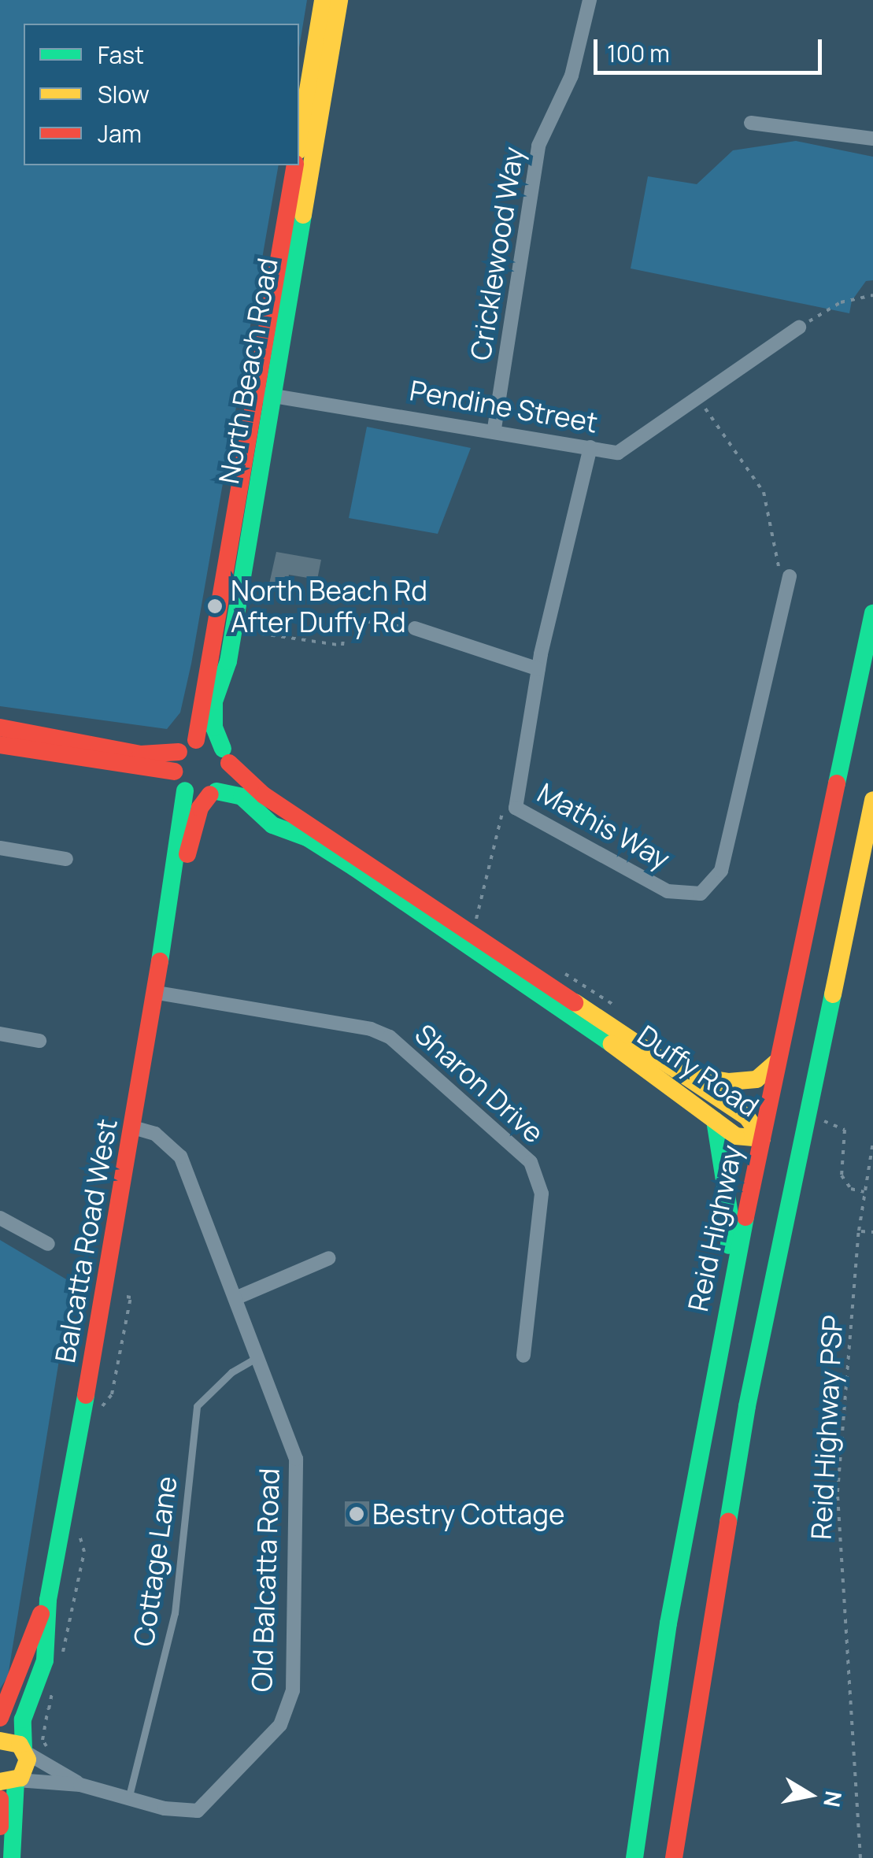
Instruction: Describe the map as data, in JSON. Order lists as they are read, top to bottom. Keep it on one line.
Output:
{"streets":{"main road":["North Beach Road","Duffy Road","Reid Highway","Balcatta Road West"],"street":["Cricklewood Way","Pendine Street","Mathis Way","Sharon Drive","Old Balcatta Road"],"lane":["Cottage Lane"],"path":["Reid Highway PSP"]},"crossings":[["Cricklewood Way","Pendine Street"],["North Beach Road","Pendine Street"],["North Beach Road","Duffy Road"],["North Beach Road","Balcatta Road West"],["Pendine Street","Mathis Way"],["Duffy Road","Reid Highway"],["Duffy Road","Balcatta Road West"],["Sharon Drive","Balcatta Road West"],["Balcatta Road West","Old Balcatta Road"],["Cottage Lane","Old Balcatta Road"]],"places":["North Beach Rd After Duffy Rd","Bestry Cottage"],"legend":["Fast","Slow","Jam"],"scale_bar":"100 m","north":"right"}
